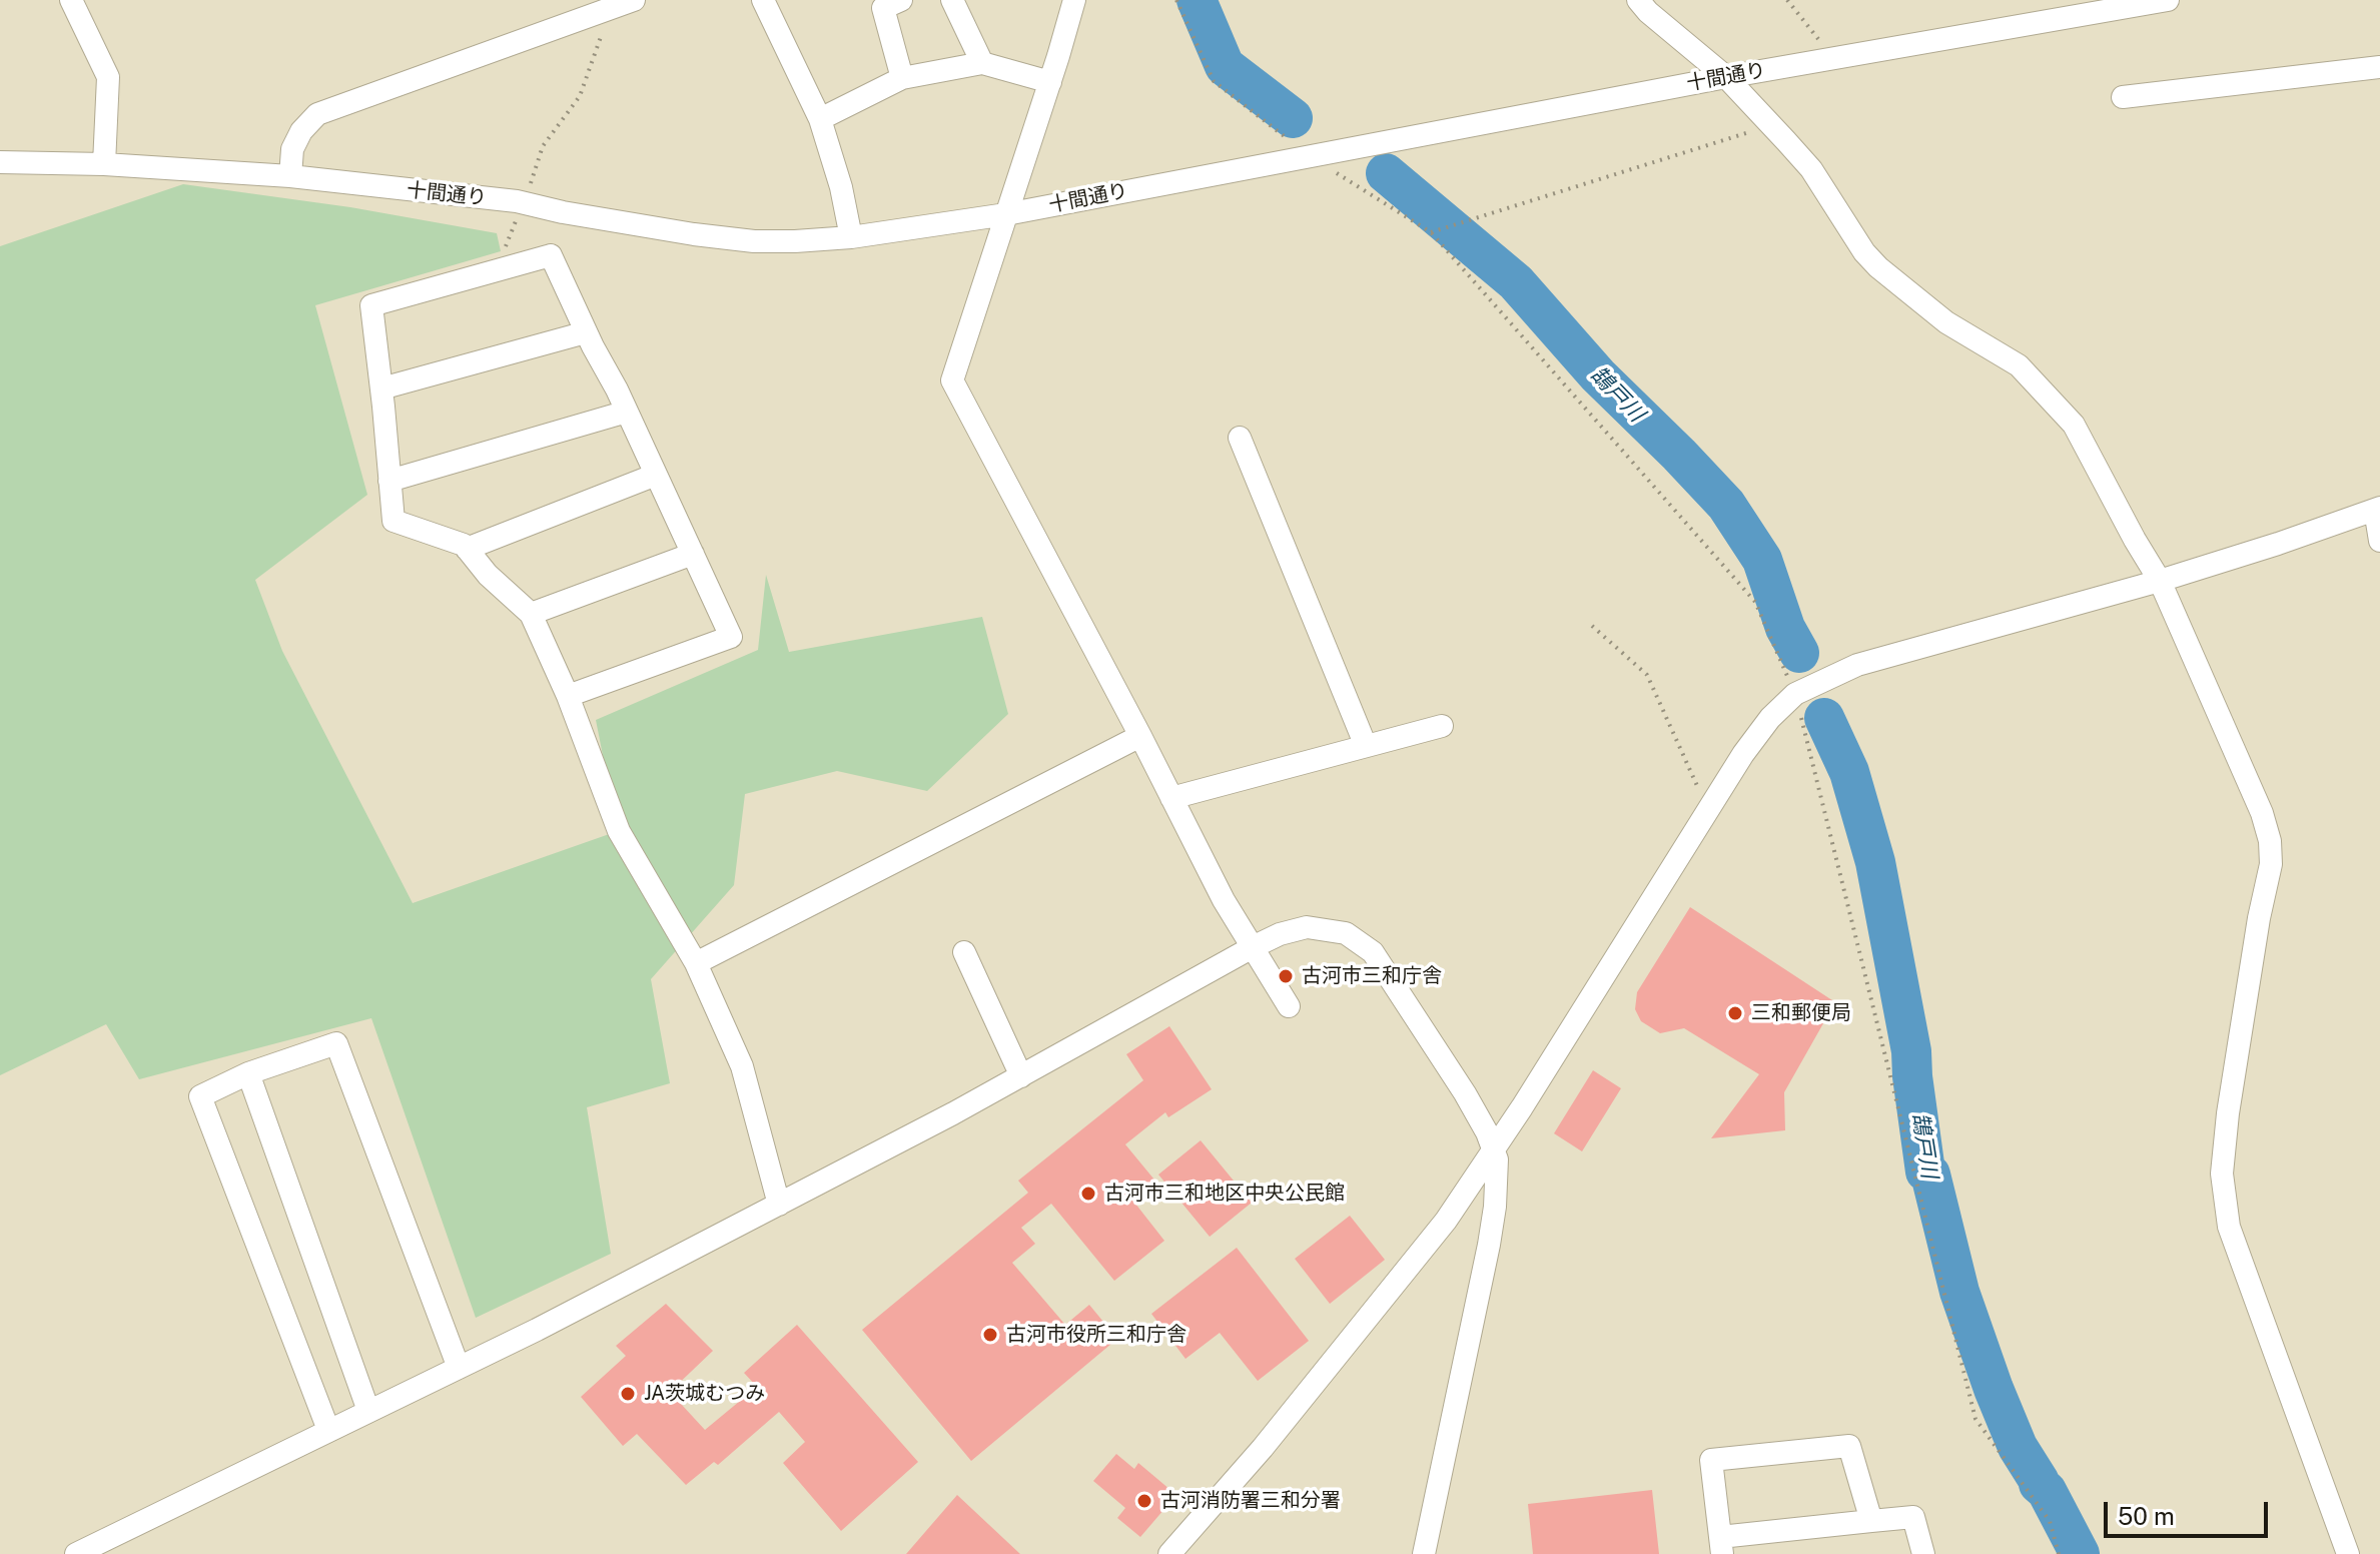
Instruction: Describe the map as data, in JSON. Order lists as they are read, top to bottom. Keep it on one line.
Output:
{"streets":{"street":["十間通り"]},"water":["鵠戸川"],"places":["古河市三和庁舎","三和郵便局","古河市三和地区中央公民館","古河市役所三和庁舎","JA茨城むつみ","古河消防署三和分署"],"scale_bar":"50 m"}
